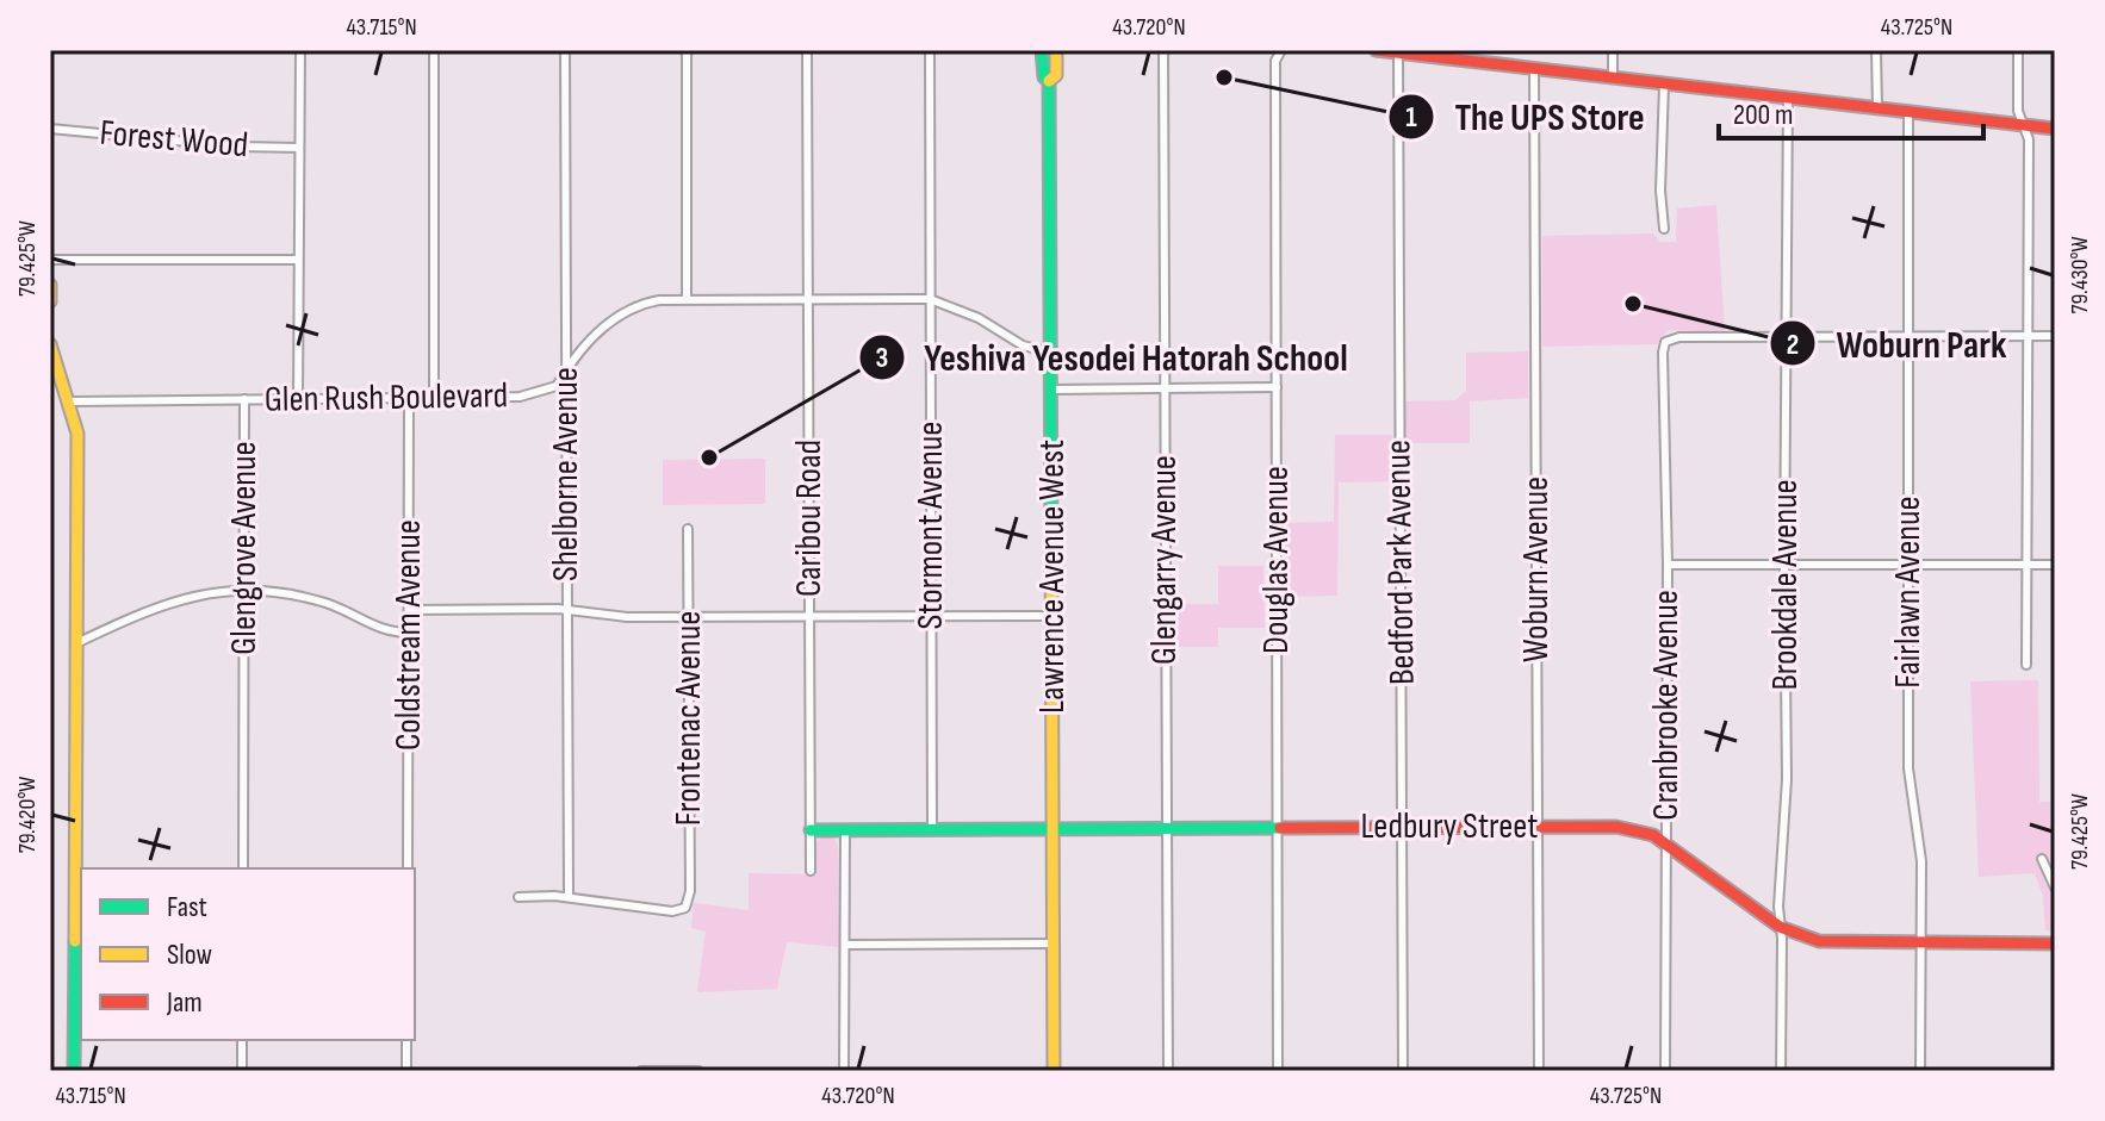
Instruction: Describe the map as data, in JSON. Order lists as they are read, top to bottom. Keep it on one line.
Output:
{"streets":{"street":["Forest Wood","Glen Rush Boulevard","Shelborne Avenue","Caribou Road","Stormont Avenue","Glengrove Avenue","Glengarry Avenue","Douglas Avenue","Bedford Park Avenue","Woburn Avenue","Lawrence Avenue West","Brookdale Avenue","Fairlawn Avenue","Coldstream Avenue","Cranbrooke Avenue","Frontenac Avenue","Ledbury Street"]},"crossings":[["Forest Wood","Glengrove Avenue"],["Glen Rush Boulevard","Shelborne Avenue"],["Glen Rush Boulevard","Caribou Road"],["Glen Rush Boulevard","Stormont Avenue"],["Glen Rush Boulevard","Glengrove Avenue"],["Glen Rush Boulevard","Lawrence Avenue West"],["Glen Rush Boulevard","Coldstream Avenue"],["Shelborne Avenue","Frontenac Avenue"],["Caribou Road","Ledbury Street"],["Stormont Avenue","Ledbury Street"],["Glengarry Avenue","Ledbury Street"],["Douglas Avenue","Ledbury Street"],["Bedford Park Avenue","Ledbury Street"],["Woburn Avenue","Ledbury Street"],["Lawrence Avenue West","Ledbury Street"],["Brookdale Avenue","Cranbrooke Avenue"],["Brookdale Avenue","Ledbury Street"],["Fairlawn Avenue","Ledbury Street"],["Cranbrooke Avenue","Ledbury Street"]],"places":["The UPS Store","Woburn Park","Yeshiva Yesodei Hatorah School"],"legend":["Fast","Slow","Jam"],"scale_bar":"200 m","coordinates":["43.715°N","43.720°N","43.725°N","79.425°W","79.430°W","79.420°W"]}
